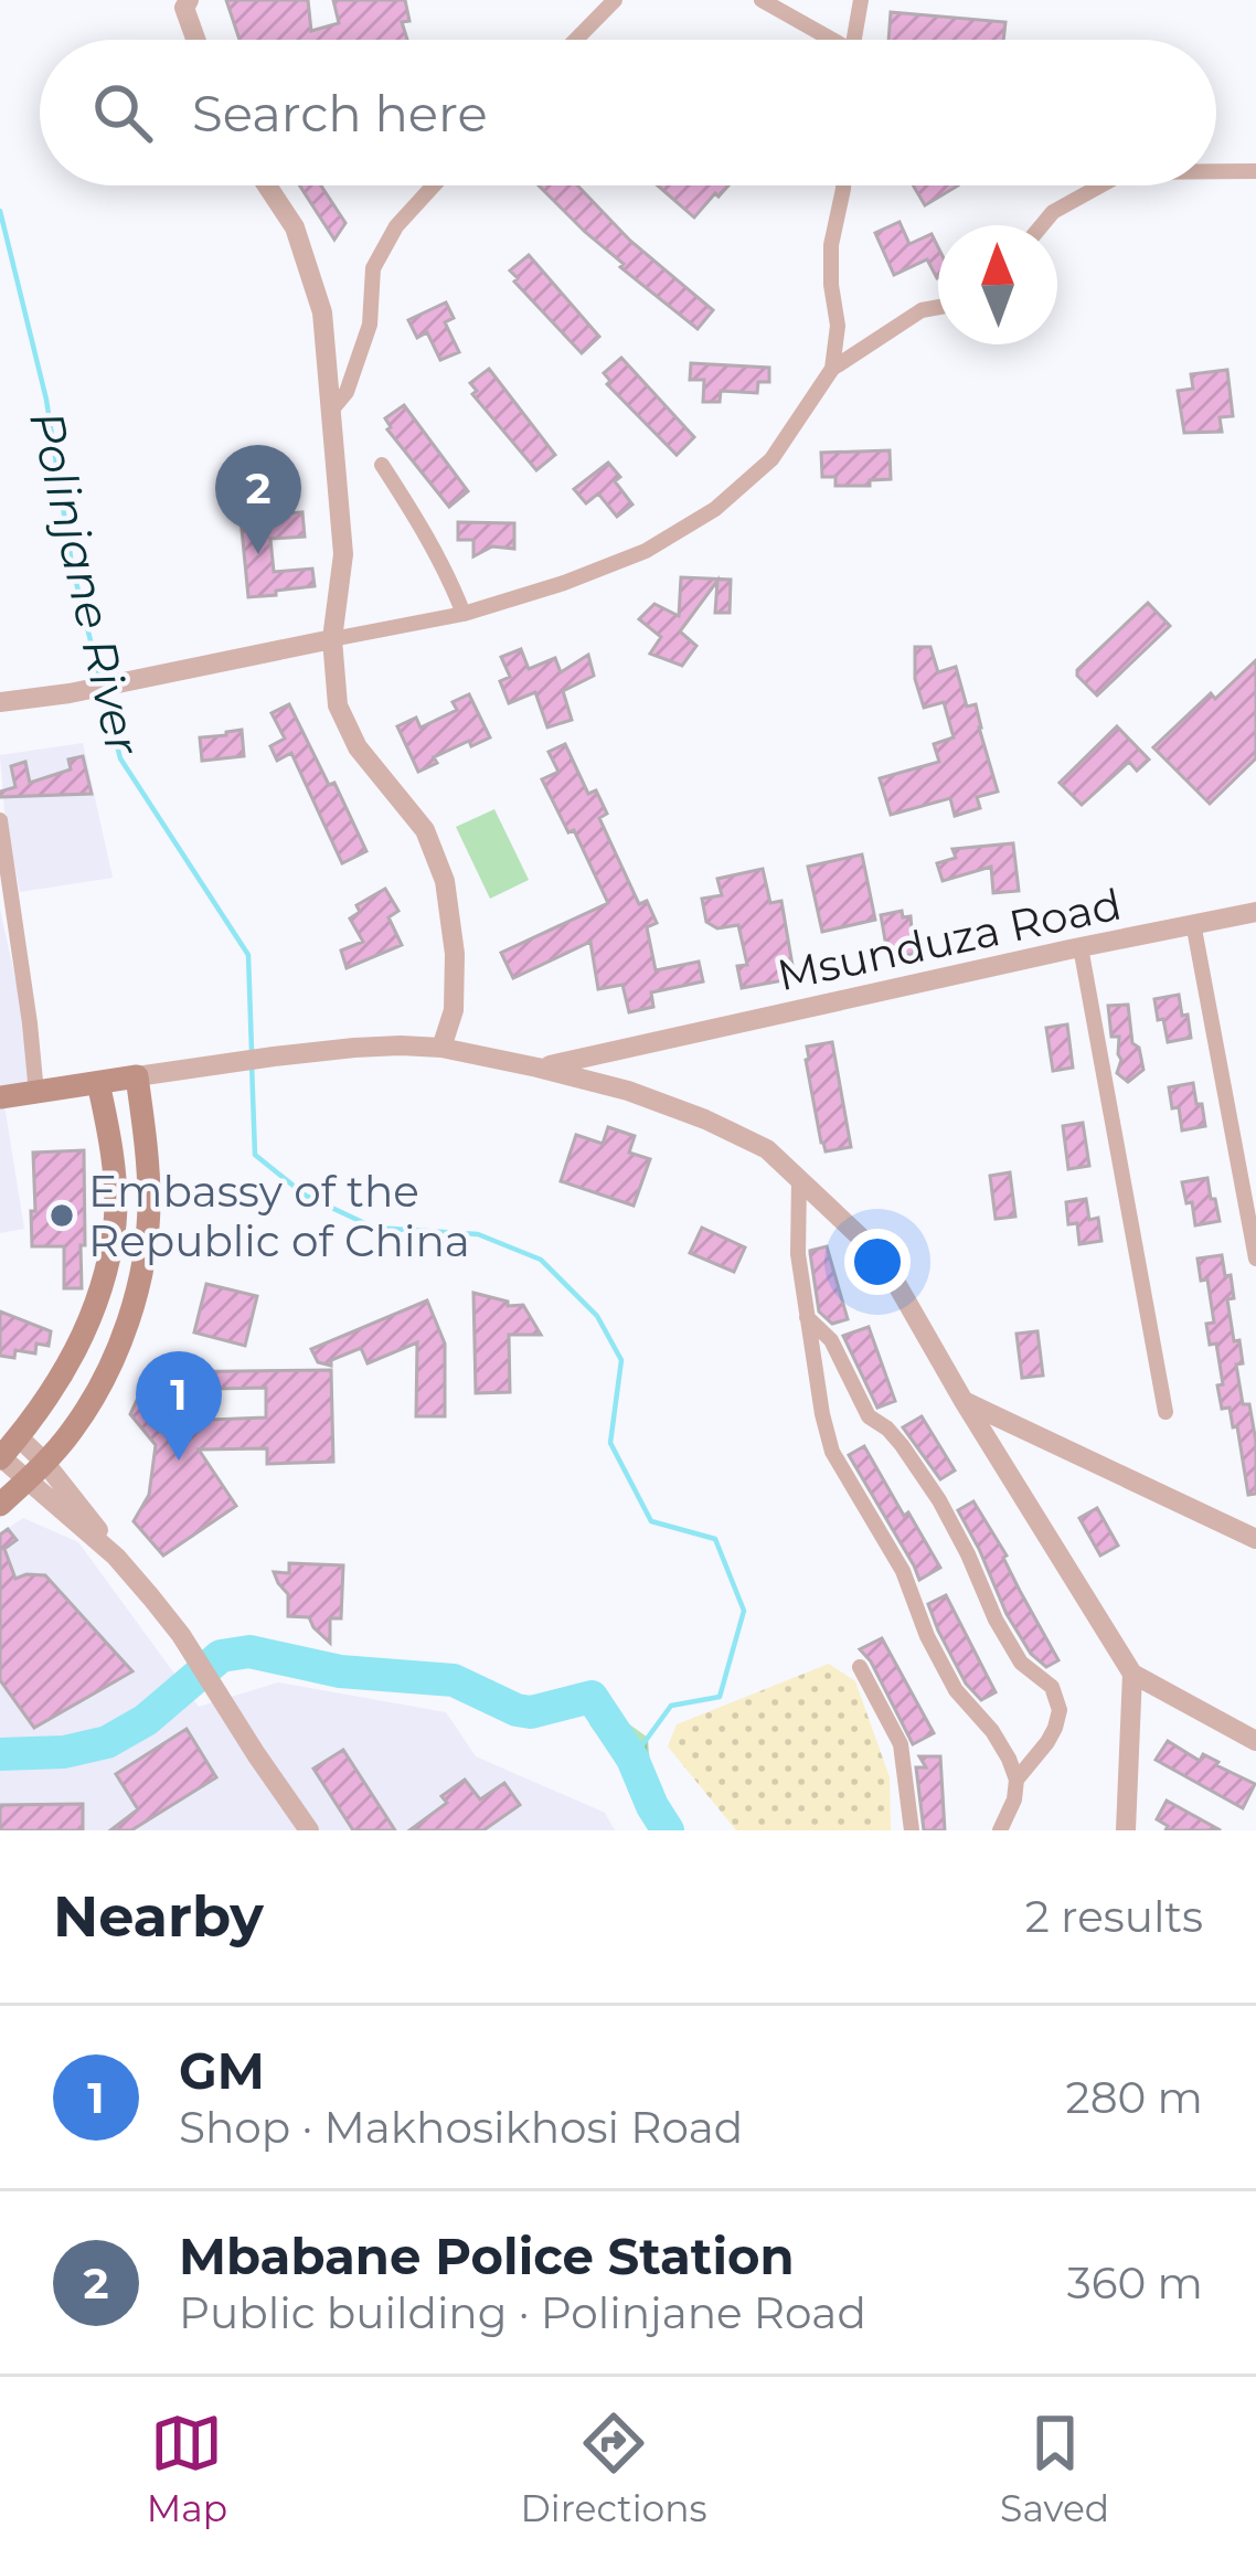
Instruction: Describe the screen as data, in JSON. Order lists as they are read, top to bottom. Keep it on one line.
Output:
{"streets":{"street":["Msunduza Road"]},"water":["Polinjane River"],"places":["Embassy of the Republic of China"],"north":"top","page":{"search":"Search here","pins":["2","1"],"heading":["Nearby","2 results"],"list":[{"mark":"1","name":"GM","note":"Shop · Makhosikhosi Road","value":"280 m"},{"mark":"2","name":"Mbabane Police Station","note":"Public building · Polinjane Road","value":"360 m"}],"nav":["Map","Directions","Saved"]}}
